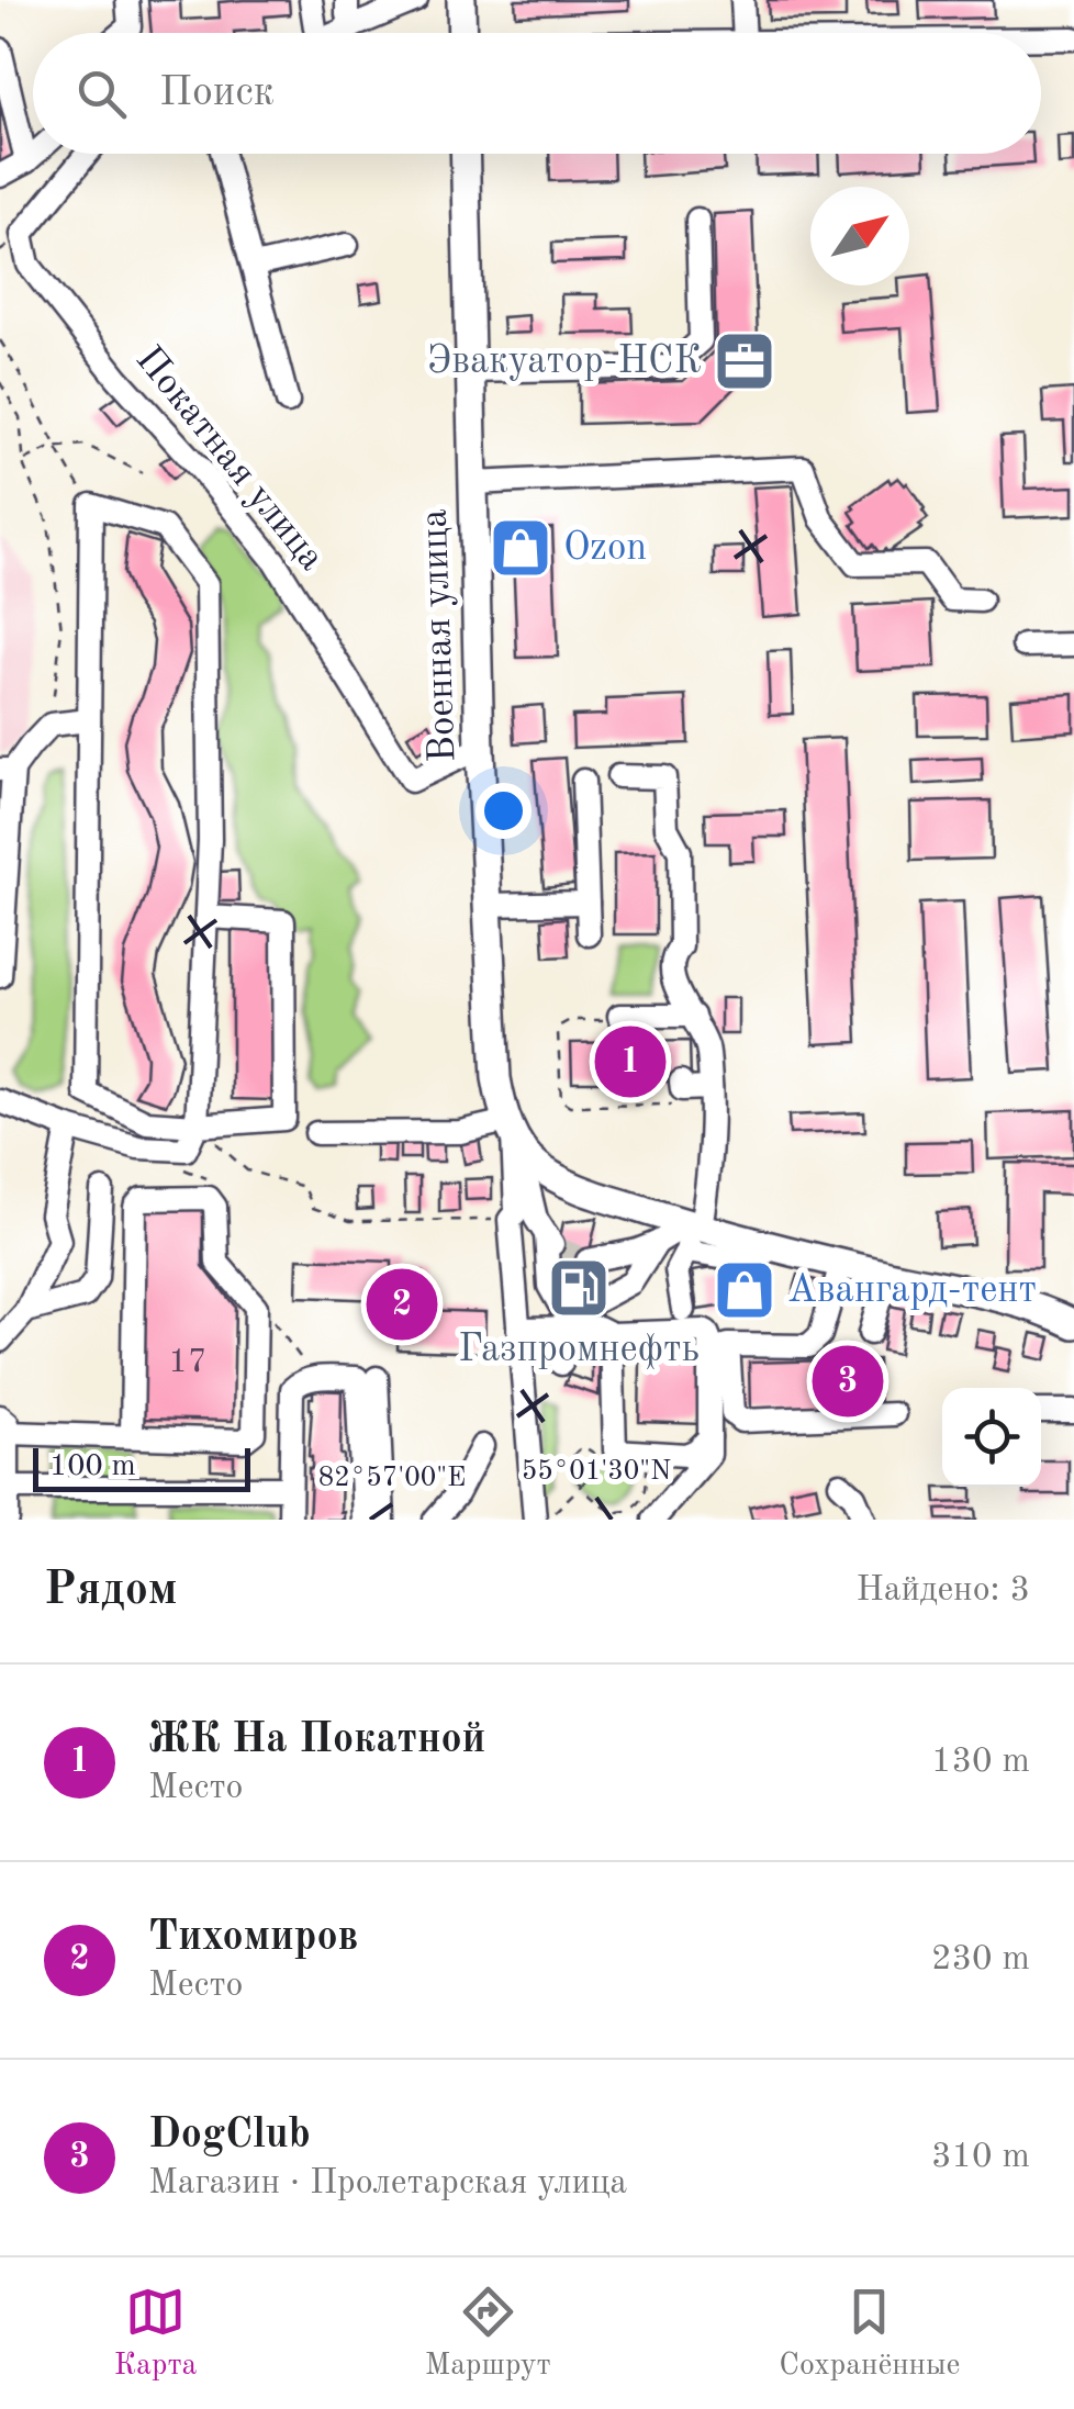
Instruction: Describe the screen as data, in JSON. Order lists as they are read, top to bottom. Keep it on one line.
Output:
{"streets":{"main road":["Военная улица"],"street":["Покатная улица"]},"crossings":[["Покатная улица","Военная улица"]],"places":{"office":["Эвакуатор-НСК"],"shop":["Ozon","Авангард-тент"],"fuel station":["Газпромнефть"]},"house_numbers":["17"],"scale_bar":"100 m","north":"top right","page":{"search":"Поиск","pins":["1","2","3"],"scale":"100 m","heading":["Рядом","Найдено: 3"],"list":[{"mark":"1","name":"ЖК На Покатной","note":"Место","value":"130 m"},{"mark":"2","name":"Тихомиров","note":"Место","value":"230 m"},{"mark":"3","name":"DogClub","note":"Магазин · Пролетарская улица","value":"310 m"}],"nav":["Карта","Маршрут","Сохранённые"]},"coordinates":["55°01'30\"N","82°57'00\"E"]}
